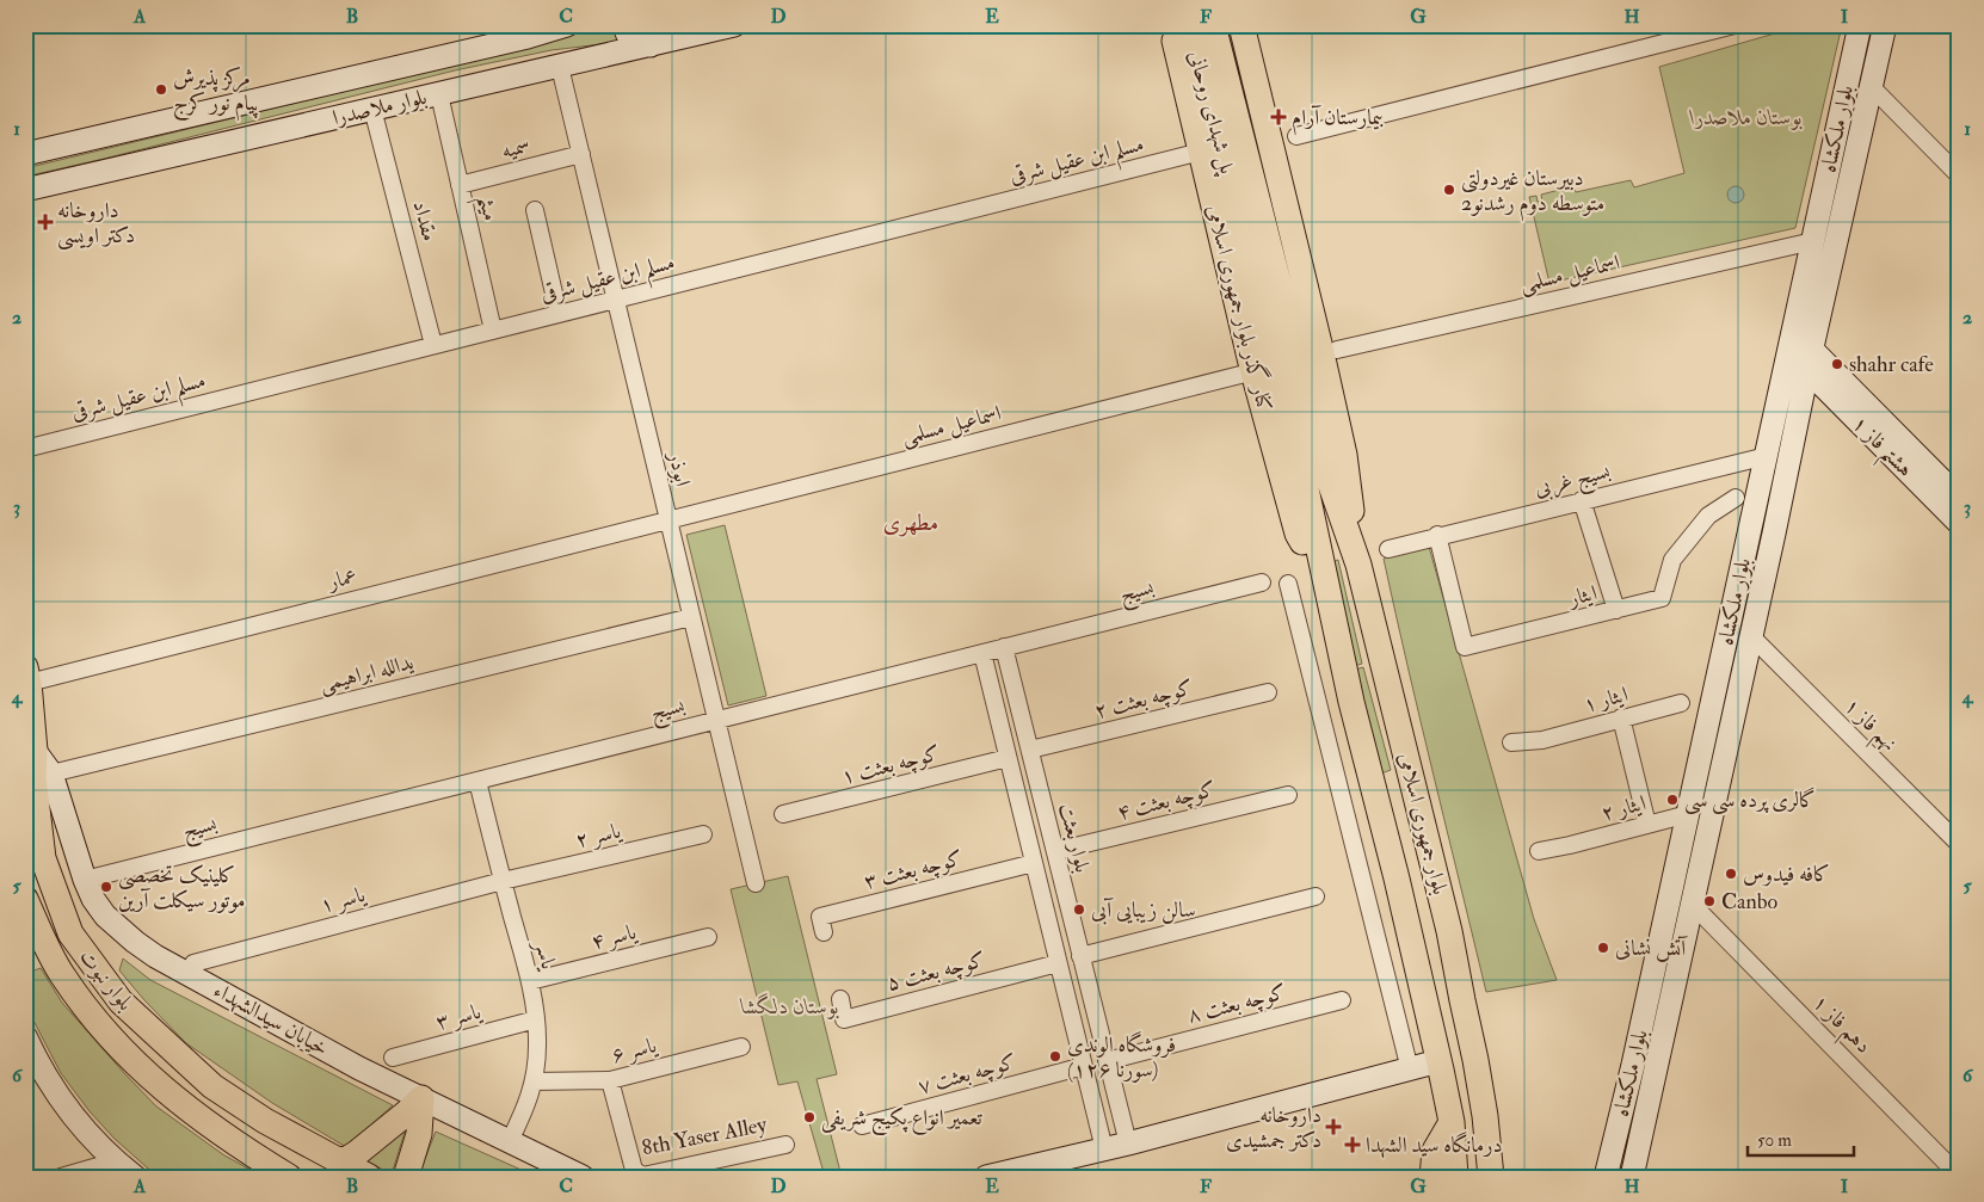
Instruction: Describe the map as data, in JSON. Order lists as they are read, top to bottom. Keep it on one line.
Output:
{"streets":{"main road":["بلوار ملاصدرا","پل شهدای روحانی","بلوار ملکشاه","کنار گذر بلوار جمهوری اسلامی","هشتم فاز ۱","بلوار جمهوری اسلامی","بلوار نبوت","خیابان سیدالشهداء"],"street":["سمیه","مسلم ابن عقیل شرقی","میثم","مقداد","اسماعیل مسلمی","ابوذر","بسیج غربی","عمار","بسیج","ایثار","یدالله ابراهیمی","کوچه بعثت ۲","ایثار ۱","نهم فاز ۱","کوچه بعثت ۱","کوچه بعثت ۴","ایثار ۲","یاسر ۲","بلوار بعثت","کوچه بعثت ۳","یاسر ۱","یاسر ۴","یاسر","کوچه بعثت ۵","کوچه بعثت ۸","یاسر ۳","دهم فاز ۱","یاسر ۶","کوچه بعثت ۷","8th Yaser Alley"]},"crossings":[["بلوار ملاصدرا","میثم"],["بلوار ملاصدرا","مقداد"],["بلوار ملاصدرا","ابوذر"],["پل شهدای روحانی","بلوار جمهوری اسلامی"],["بلوار ملکشاه","اسماعیل مسلمی"],["بلوار ملکشاه","هشتم فاز ۱"],["بلوار ملکشاه","بسیج غربی"],["بلوار ملکشاه","نهم فاز ۱"],["بلوار ملکشاه","ایثار ۲"],["بلوار ملکشاه","دهم فاز ۱"],["سمیه","میثم"],["سمیه","ابوذر"],["مسلم ابن عقیل شرقی","میثم"],["مسلم ابن عقیل شرقی","مقداد"],["مسلم ابن عقیل شرقی","کنار گذر بلوار جمهوری اسلامی"],["مسلم ابن عقیل شرقی","ابوذر"],["اسماعیل مسلمی","ابوذر"],["اسماعیل مسلمی","عمار"],["کنار گذر بلوار جمهوری اسلامی","بلوار جمهوری اسلامی"],["ابوذر","عمار"],["ابوذر","بسیج"],["ابوذر","یدالله ابراهیمی"],["بسیج غربی","ایثار"],["عمار","بلوار نبوت"],["بسیج","بلوار بعثت"],["بسیج","یاسر"],["بسیج","خیابان سیدالشهداء"],["یدالله ابراهیمی","خیابان سیدالشهداء"],["کوچه بعثت ۲","بلوار بعثت"],["کوچه بعثت ۴","بلوار بعثت"],["یاسر ۲","یاسر ۱"],["یاسر ۲","یاسر"],["بلوار بعثت","کوچه بعثت ۸"],["یاسر ۱","یاسر"],["یاسر ۴","یاسر"],["یاسر","یاسر ۳"],["یاسر","خیابان سیدالشهداء"],["یاسر","یاسر ۶"]],"districts":["مطهری"],"parks":["بوستان ملاصدرا","بوستان دلگشا"],"places":{"other":["مرکز پذیرش پیام نور کرج","دبیرستان غیردولتی متوسطه دوم رشدنو2","shahr cafe","گالری پرده سی سی","كافه فيدوس","کلینیک تخصصی موتور سیکلت آرین","Canbo","سالن زیبایی آبی","آتش نشانی","فروشگاه الوندی (سورنا ۱۲۶)","تعمیر انواع پکیج شریفی"],"health":["بیمارستان آرام","داروخانه دکتر اویسی","داروخانه دکتر جمشیدی","درمانگاه سید الشهدا"]},"scale_bar":"50 m","grid":{"columns":["A","B","C","D","E","F","G","H","I"],"rows":["1","2","3","4","5","6"]}}
